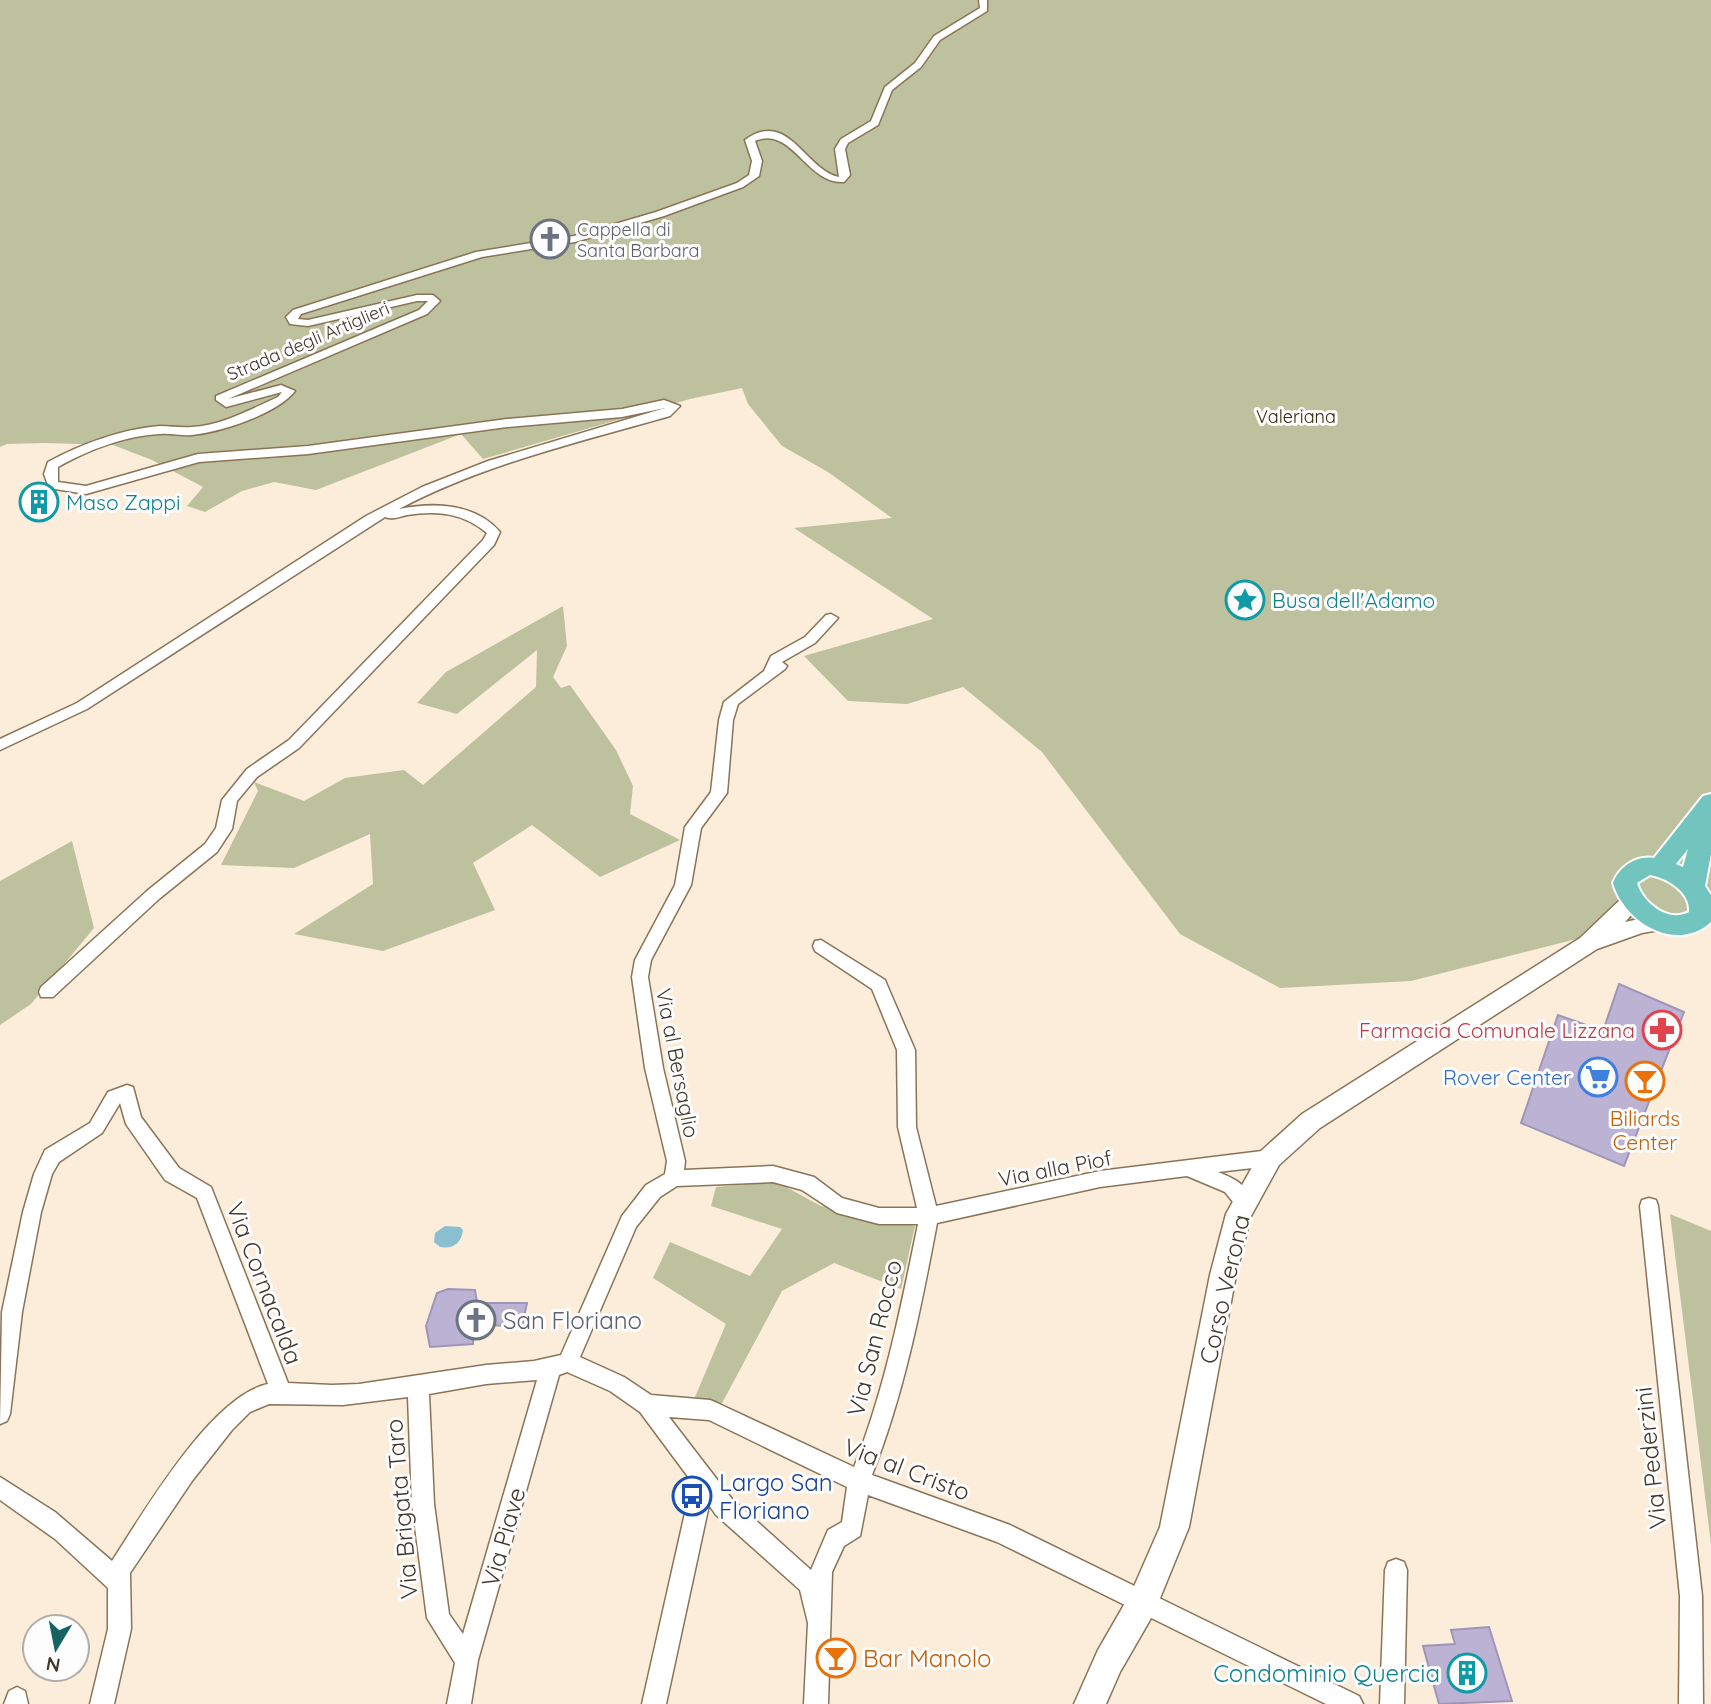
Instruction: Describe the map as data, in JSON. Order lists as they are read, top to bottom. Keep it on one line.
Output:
{"streets":{"main road":["Corso Verona"],"street":["Strada degli Artiglieri","Via al Bersaglio","Via alla Piof","Via Cornacalda","Via San Rocco","Via Pederzini","Via al Cristo","Via Brigata Taro","Via Piave"]},"crossings":[["Via al Bersaglio","Via alla Piof"],["Via al Bersaglio","Via Piave"],["Via alla Piof","Corso Verona"],["Via alla Piof","Via San Rocco"],["Via alla Piof","Via Piave"],["Corso Verona","Via al Cristo"],["Via San Rocco","Via al Cristo"],["Via Brigata Taro","Via Piave"]],"parks":["Valeriana"],"places":{"church":["Cappella di Santa Barbara","San Floriano"],"building":["Maso Zappi","Condominio Quercia"],"place":["Busa dell'Adamo"],"pharmacy":["Farmacia Comunale Lizzana"],"supermarket":["Rover Center"],"bar":["Biliards Center","Bar Manolo"],"bus stop":["Largo San Floriano"]},"north":"bottom"}
